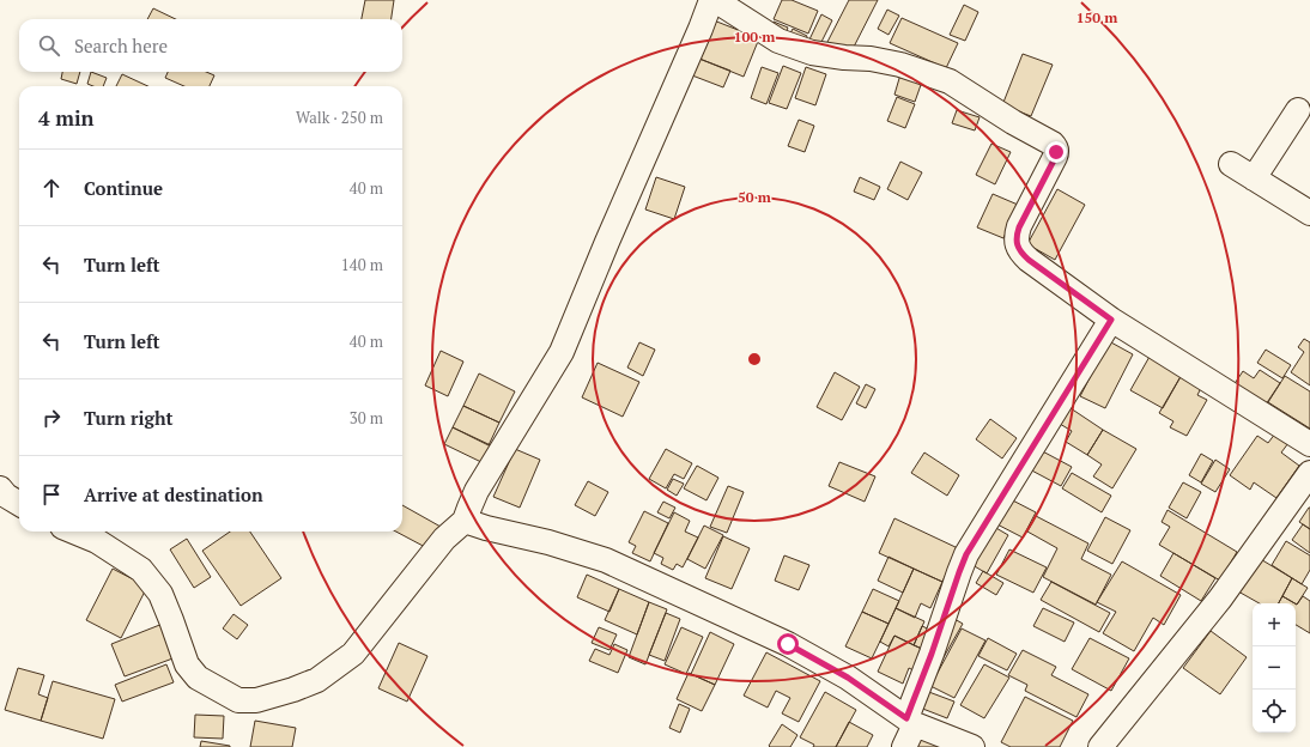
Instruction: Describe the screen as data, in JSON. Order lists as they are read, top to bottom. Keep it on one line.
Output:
{"page":{"search":"Search here","heading":["4 min","Walk · 250 m"],"list":[["Continue","40 m"],["Turn left","140 m"],["Turn left","40 m"],["Turn right","30 m"],"Arrive at destination"],"map_buttons":["+","−"]},"rings":["150 m","100 m","50 m"]}
